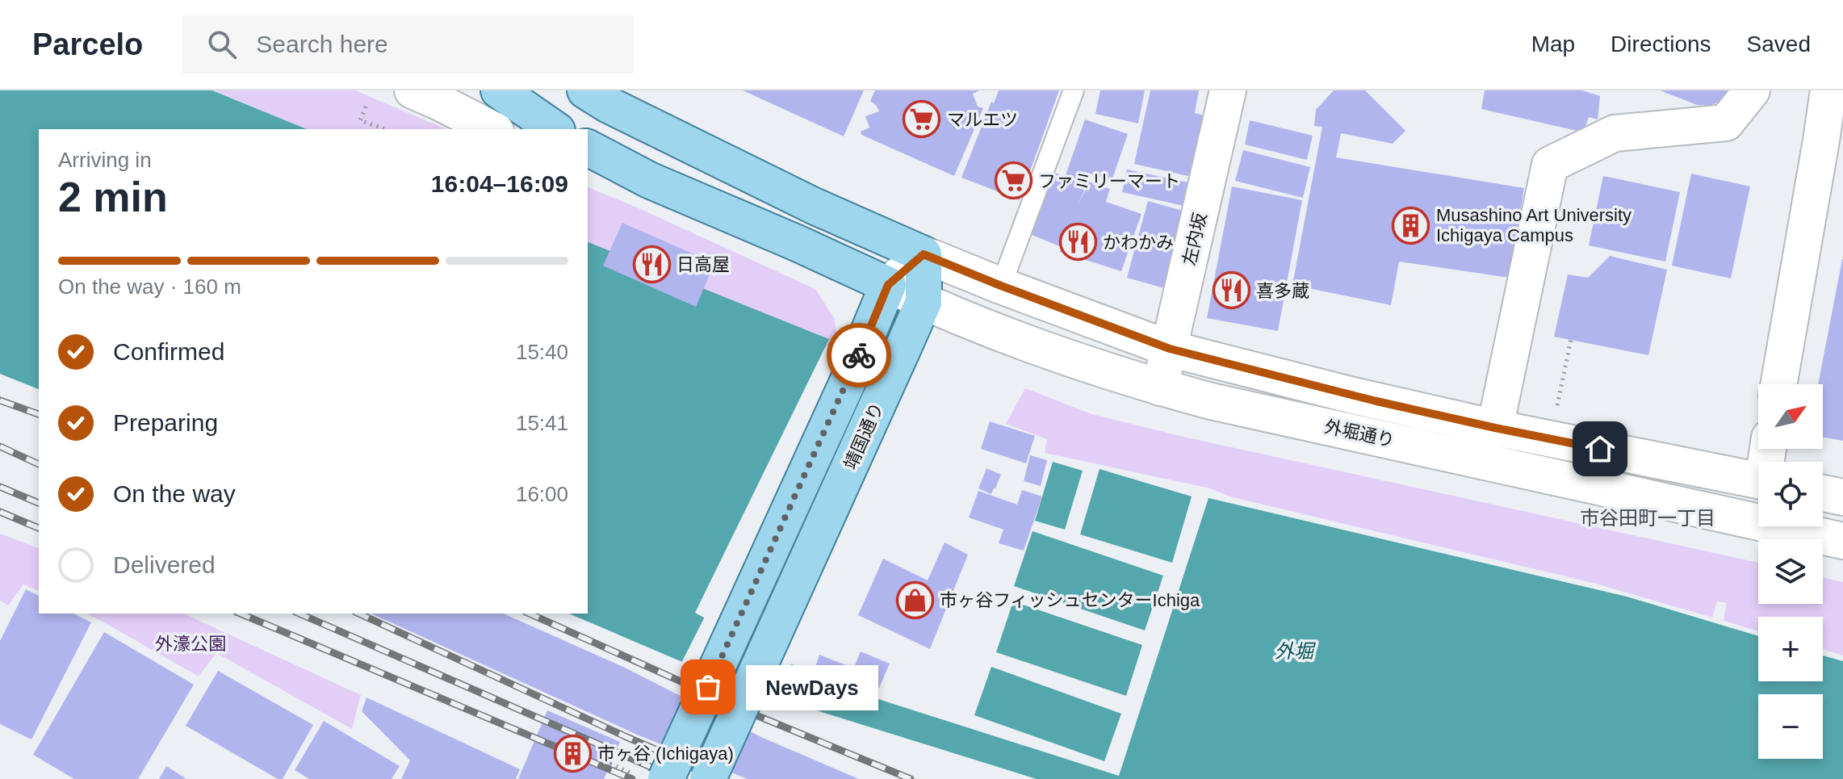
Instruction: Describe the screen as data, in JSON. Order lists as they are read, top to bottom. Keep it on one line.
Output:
{"streets":{"main road":["左内坂","外堀通り","靖国通り"]},"crossings":[["左内坂","外堀通り"],["外堀通り","靖国通り"]],"districts":["市谷田町一丁目"],"water":["外堀"],"parks":["外濠公園"],"places":{"supermarket":["マルエツ","ファミリーマート"],"building":["Musashino Art University Ichigaya Campus","市ヶ谷 (Ichigaya)"],"restaurant":["かわかみ","日高屋","喜多蔵"],"shop":["市ヶ谷フィッシュセンターIchiga"],"other":["NewDays"]},"north":"top right","page":{"header":"Parcelo","search":"Search here","nav":["Map","Directions","Saved"],"heading":["2 min","Arriving in","16:04–16:09"],"bar":"On the way · 160 m","list":[["Confirmed","15:40"],["Preparing","15:41"],["On the way","16:00"],"Delivered"],"map_buttons":["+","−"],"bubble":"NewDays"}}
